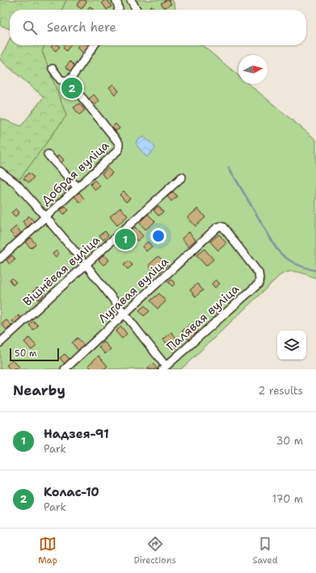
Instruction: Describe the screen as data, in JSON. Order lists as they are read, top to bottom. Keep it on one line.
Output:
{"streets":{"street":["Добрая вуліца","Вішнёвая вуліца","Лугавая вуліца","Палявая вуліца"]},"crossings":[["Лугавая вуліца","Палявая вуліца"]],"scale_bar":"50 m","north":"right","page":{"search":"Search here","pins":["2","1"],"scale":"50 m","heading":["Nearby","2 results"],"list":[{"mark":"1","name":"Надзея-91","note":"Park","value":"30 m"},{"mark":"2","name":"Колас-10","note":"Park","value":"170 m"}],"nav":["Map","Directions","Saved"]}}
